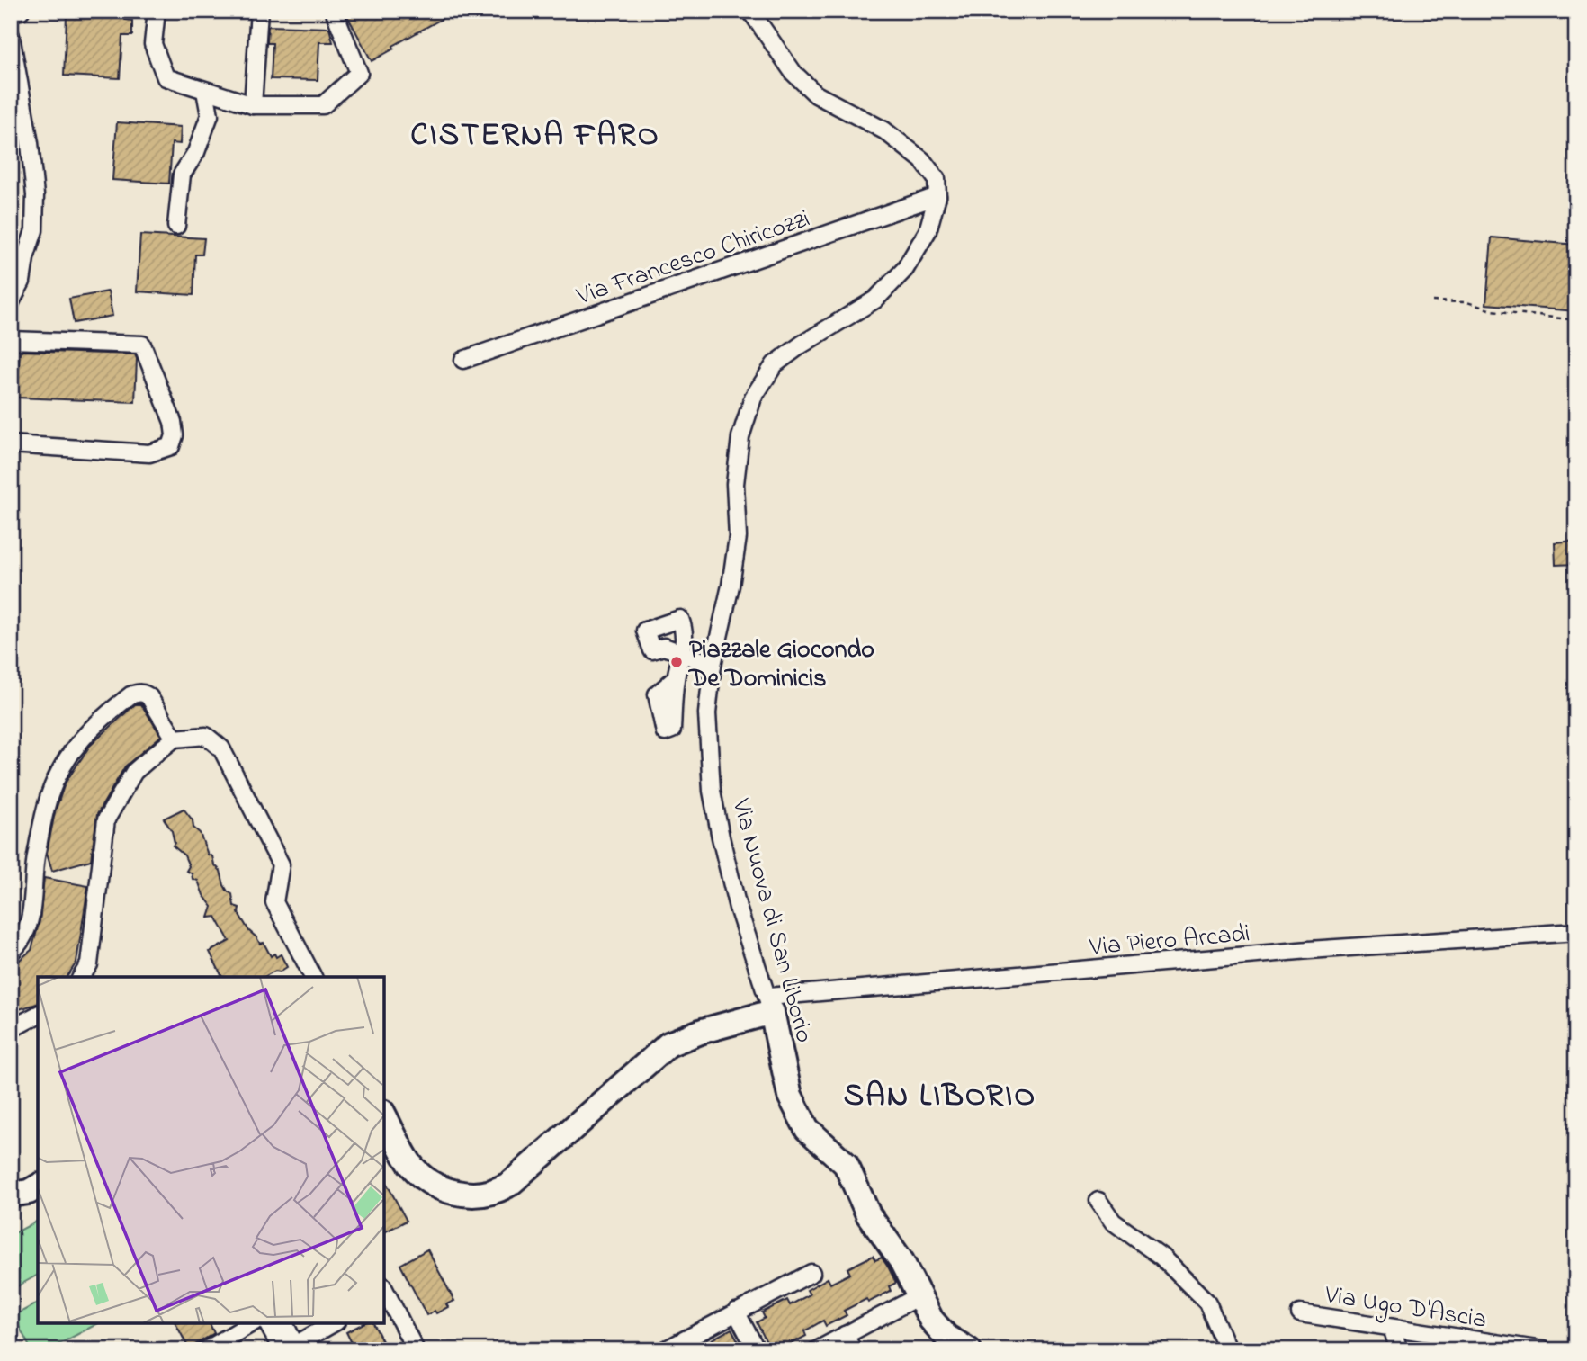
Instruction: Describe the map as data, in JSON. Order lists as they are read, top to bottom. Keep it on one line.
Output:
{"streets":{"street":["Via Francesco Chiricozzi","Via Nuova di San Liborio","Via Piero Arcadi","Via Ugo D'Ascia"]},"crossings":[["Via Francesco Chiricozzi","Via Nuova di San Liborio"],["Via Nuova di San Liborio","Via Piero Arcadi"]],"districts":["CISTERNA FARO","SAN LIBORIO"],"places":["Piazzale Giocondo De Dominicis"]}
